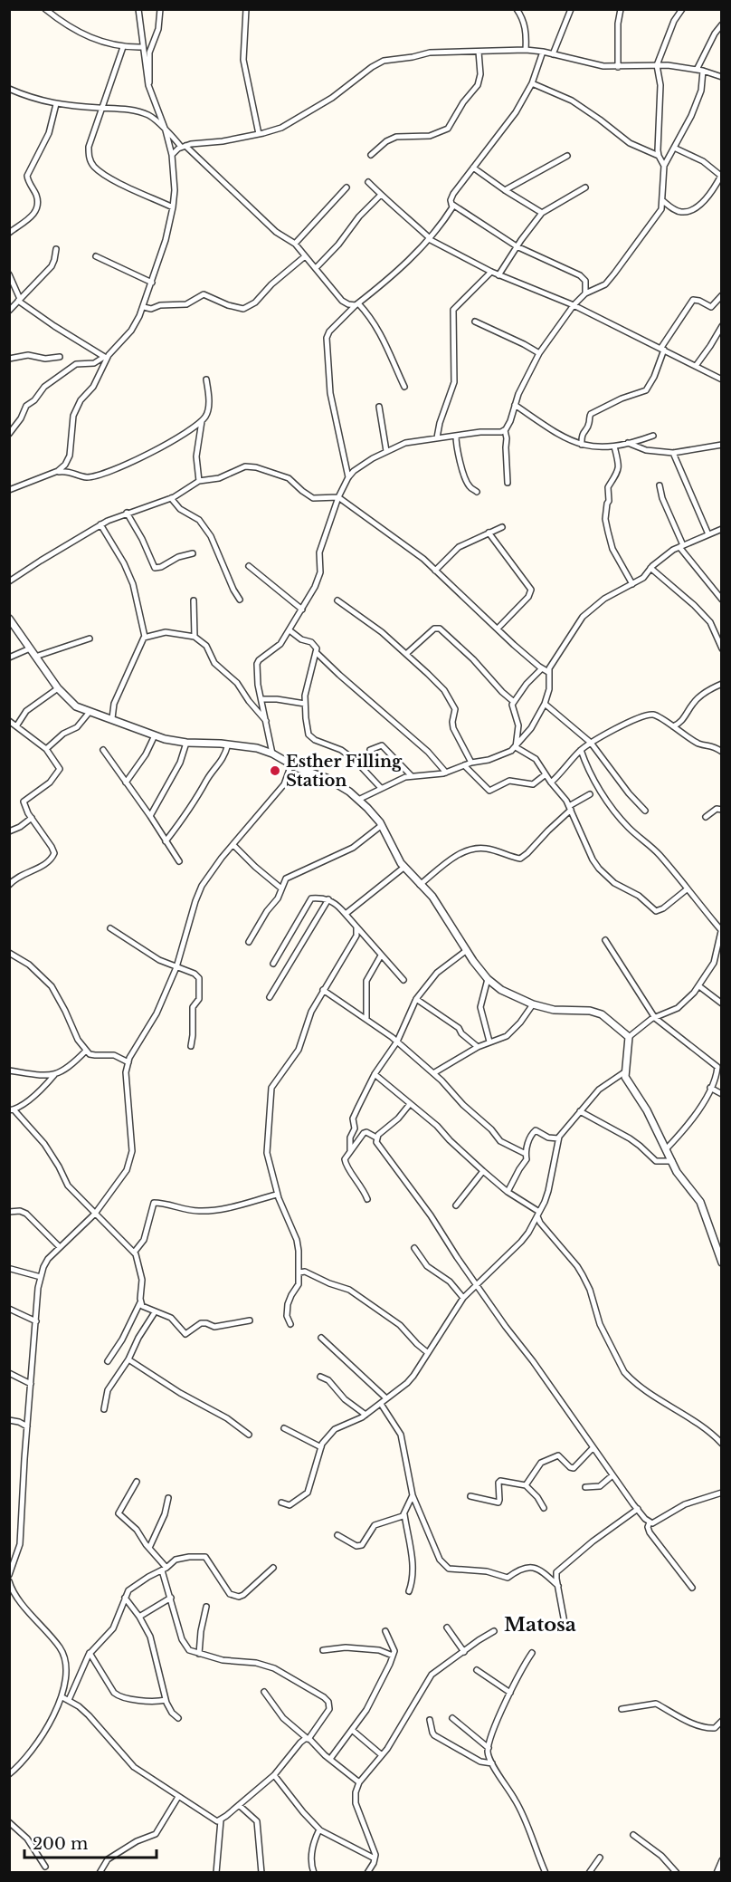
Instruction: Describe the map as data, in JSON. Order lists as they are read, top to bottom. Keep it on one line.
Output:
{"districts":["Matosa"],"places":["Esther Filling Station"],"scale_bar":"200 m"}
